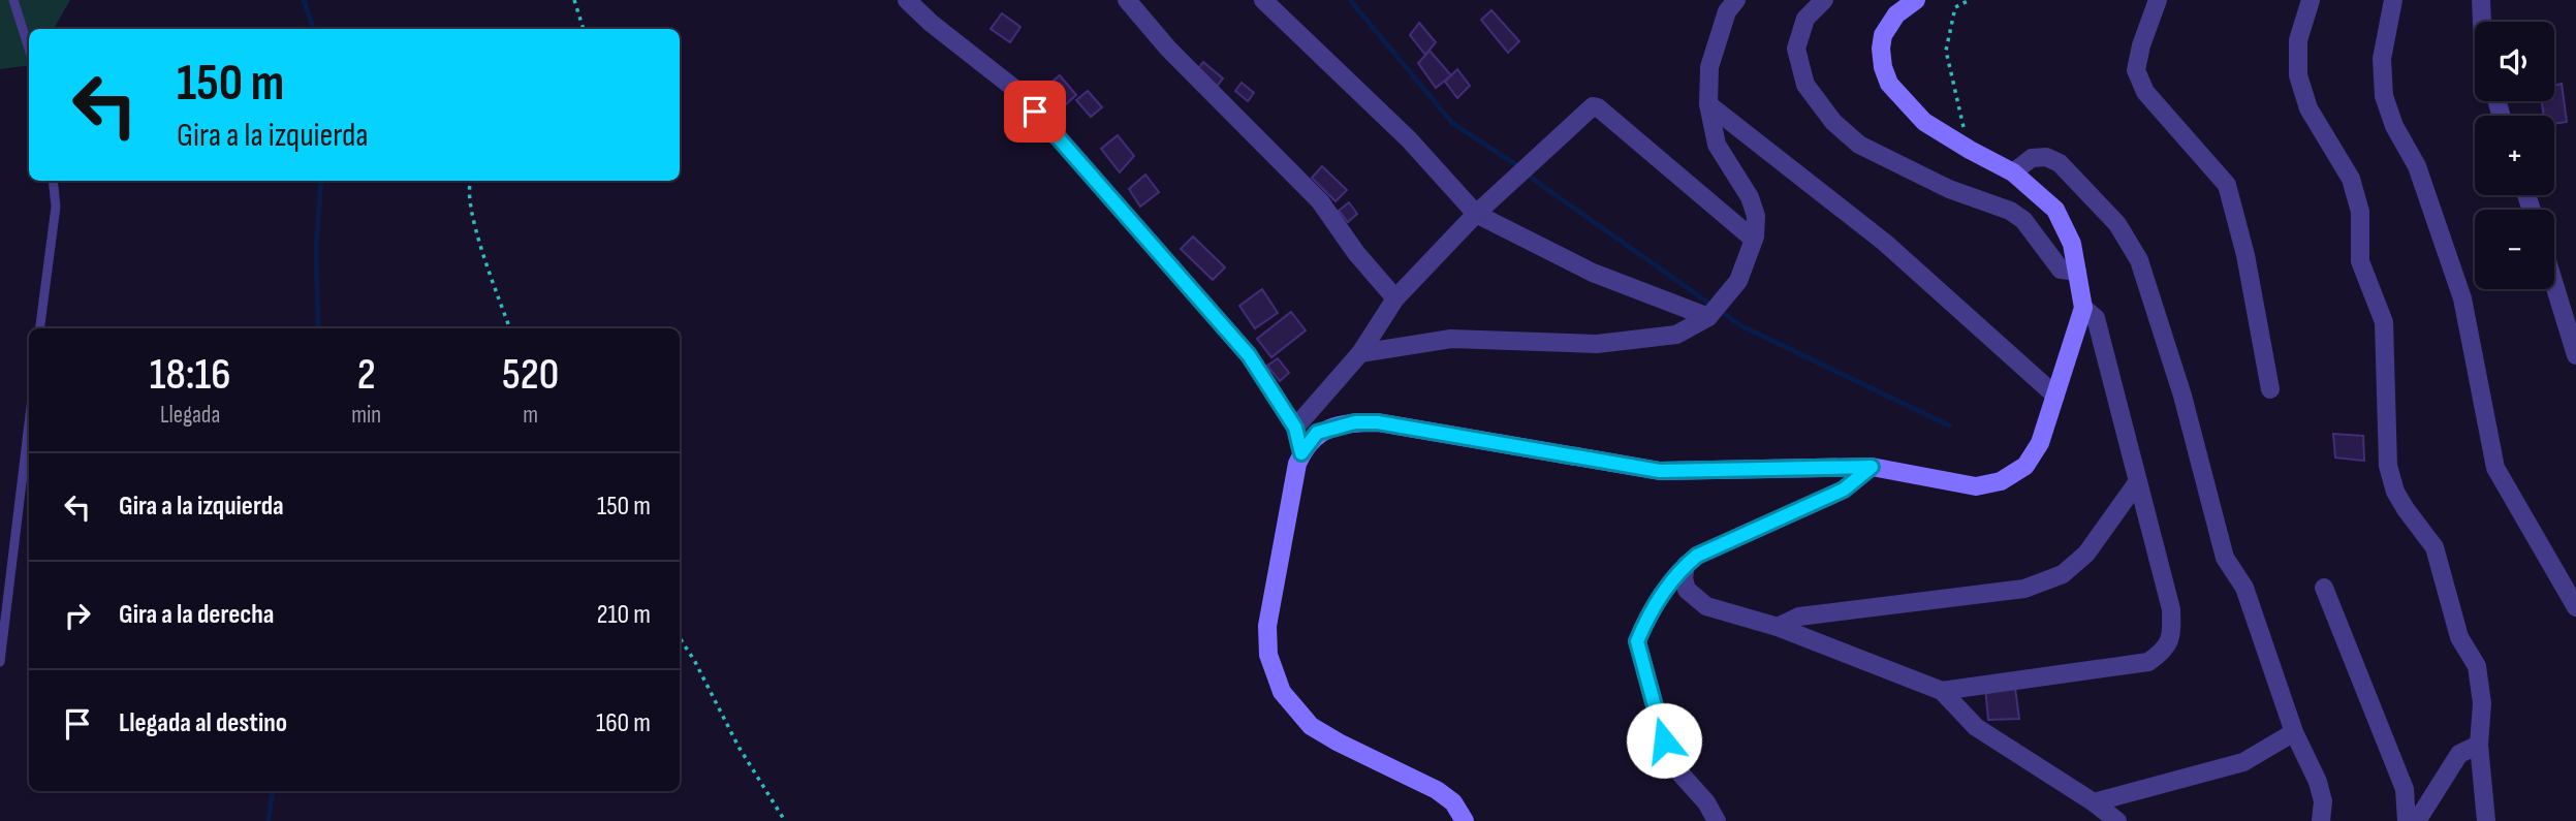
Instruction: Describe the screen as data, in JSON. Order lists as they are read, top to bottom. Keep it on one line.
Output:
{"page":{"map_buttons":["+","−"],"turn":["150 m","Gira a la izquierda"],"eta":["18:16","Llegada","2","min","520","m"],"list":[{"name":"Gira a la izquierda","value":"150 m"},{"name":"Gira a la derecha","value":"210 m"},{"name":"Llegada al destino","value":"160 m"}]}}
